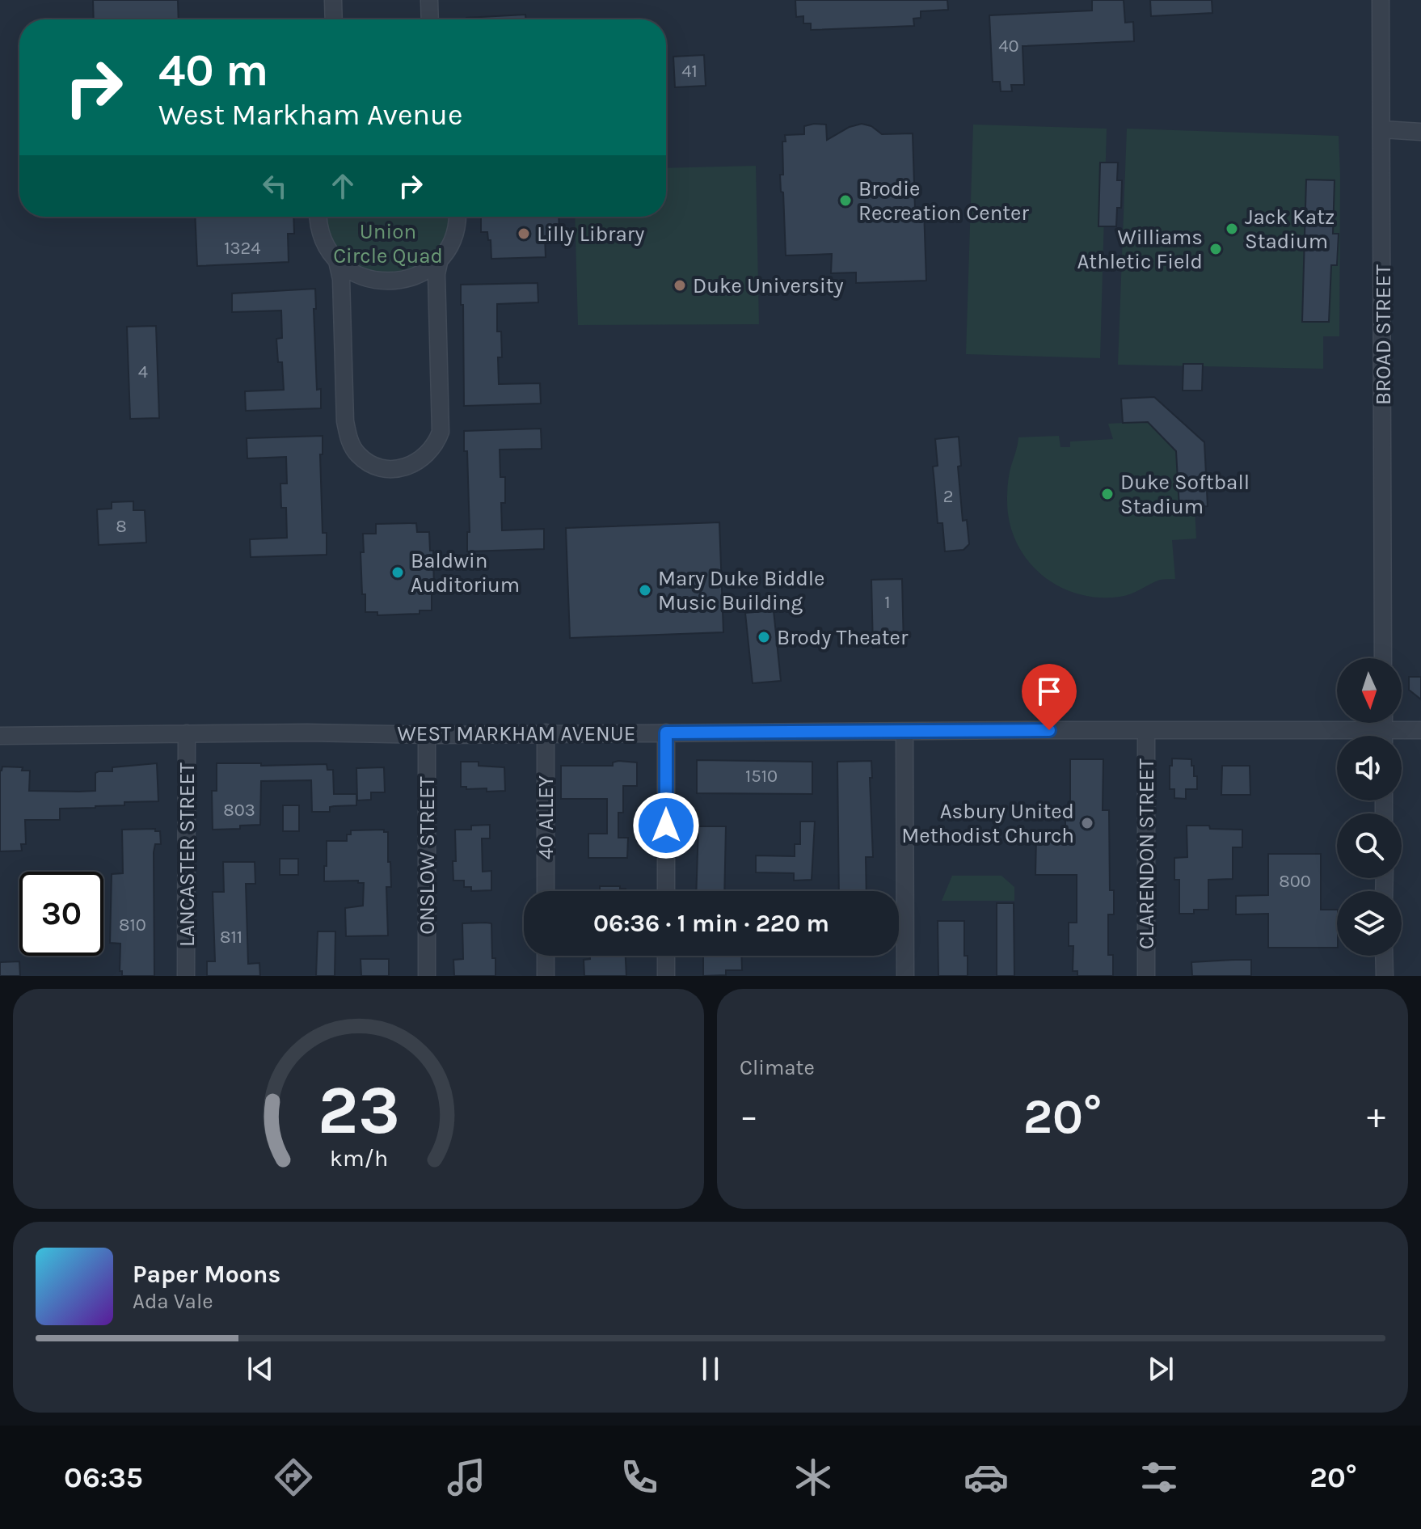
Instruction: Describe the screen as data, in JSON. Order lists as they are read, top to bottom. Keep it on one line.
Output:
{"streets":{"street":["BROAD STREET","WEST MARKHAM AVENUE","40 ALLEY","CLARENDON STREET","LANCASTER STREET","ONSLOW STREET"]},"crossings":[["WEST MARKHAM AVENUE","40 ALLEY"],["WEST MARKHAM AVENUE","CLARENDON STREET"],["WEST MARKHAM AVENUE","LANCASTER STREET"],["WEST MARKHAM AVENUE","ONSLOW STREET"]],"parks":["Union Circle Quad"],"places":["Brodie Recreation Center","Jack Katz Stadium","Lilly Library","Williams Athletic Field","Duke University","Duke Softball Stadium","Baldwin Auditorium","Mary Duke Biddle Music Building","Brody Theater","Asbury United Methodist Church"],"house_numbers":["40","41","1324","4","2","8","1","1510","803","800","810","811"],"north":"bottom","page":{"turn":["40 m","West Markham Avenue"],"limit":"30","trip":"06:36 · 1 min · 220 m","tile":"Climate","heat":["−","20°","+"],"song":["Paper Moons","Ada Vale"],"tabs":["06:35","20°"],"gauge":["23","km/h"]}}
